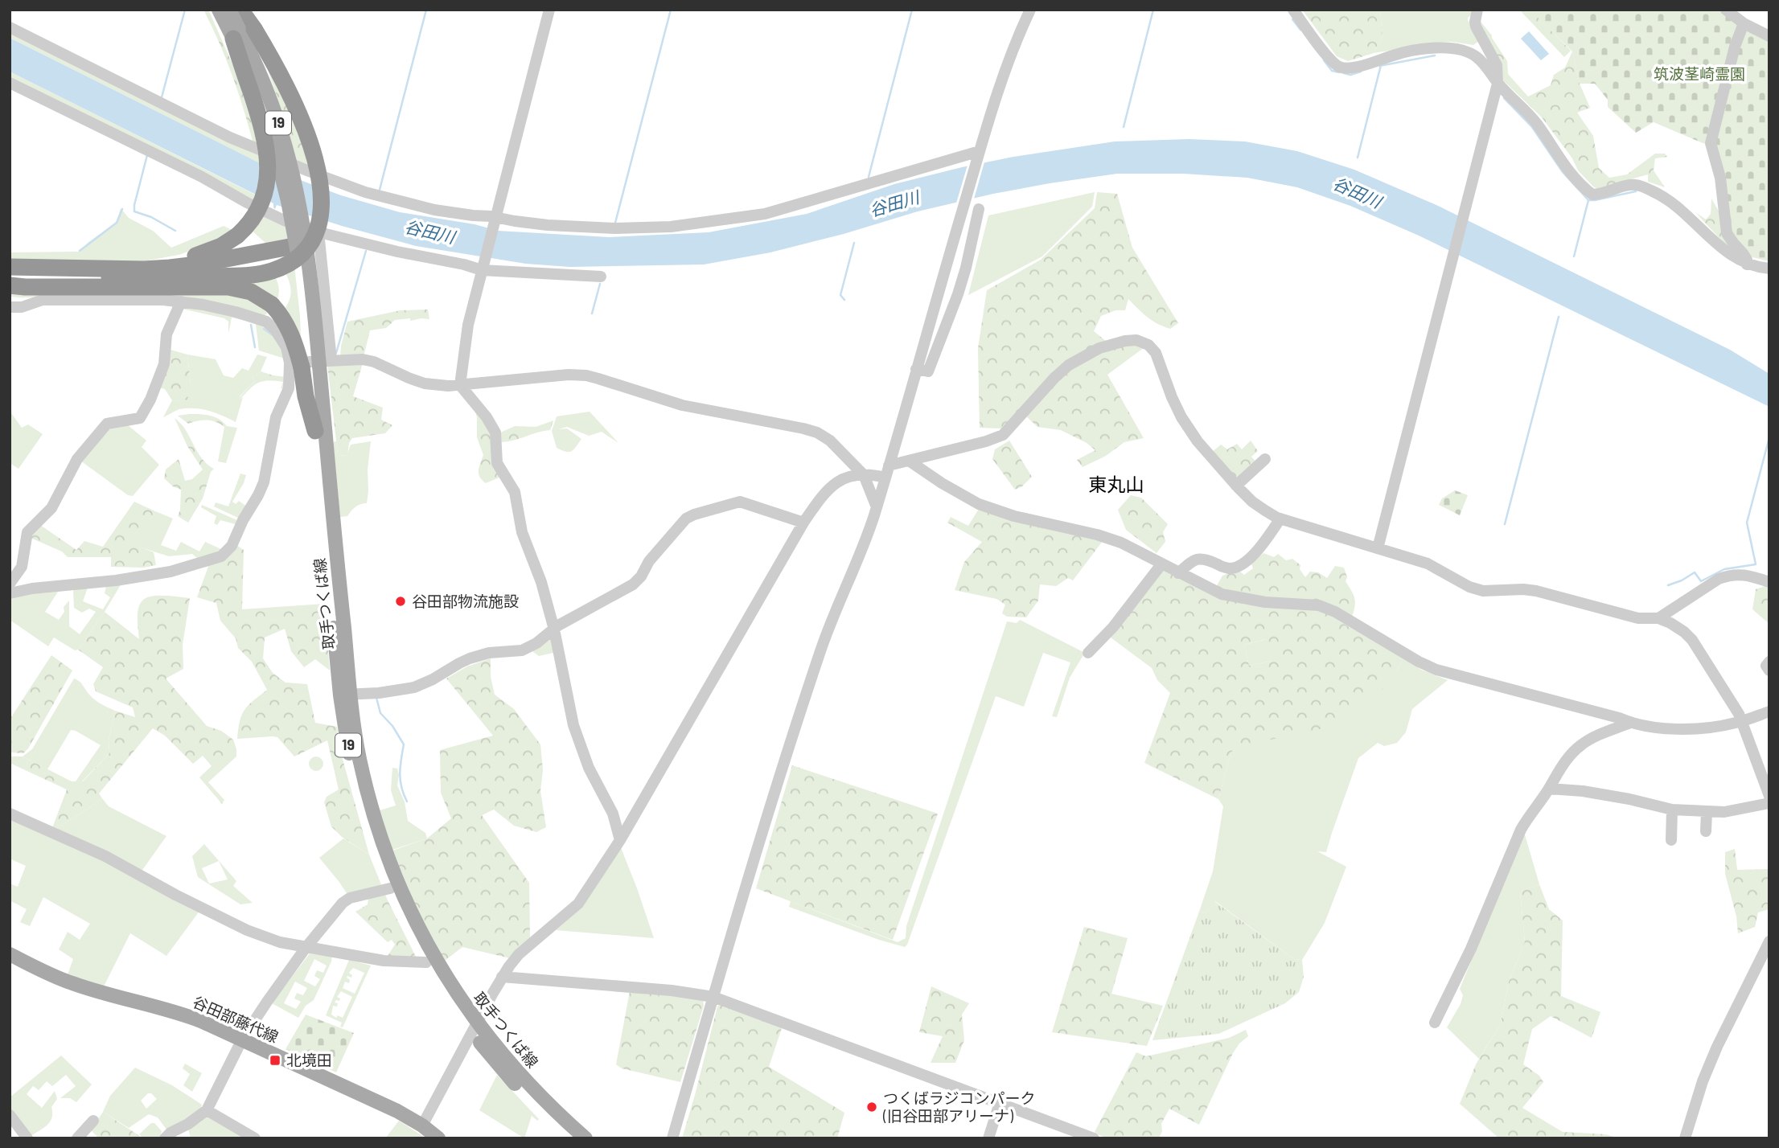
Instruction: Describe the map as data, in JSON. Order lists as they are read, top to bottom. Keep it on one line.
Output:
{"streets":{"main road":["19","取手つくば線","谷田部藤代線"]},"districts":["東丸山"],"water":["谷田川"],"parks":["筑波茎崎霊園"],"places":{"other":["谷田部物流施設","つくばラジコンパーク (旧谷田部アリーナ)"],"transit":["北境田"]}}
